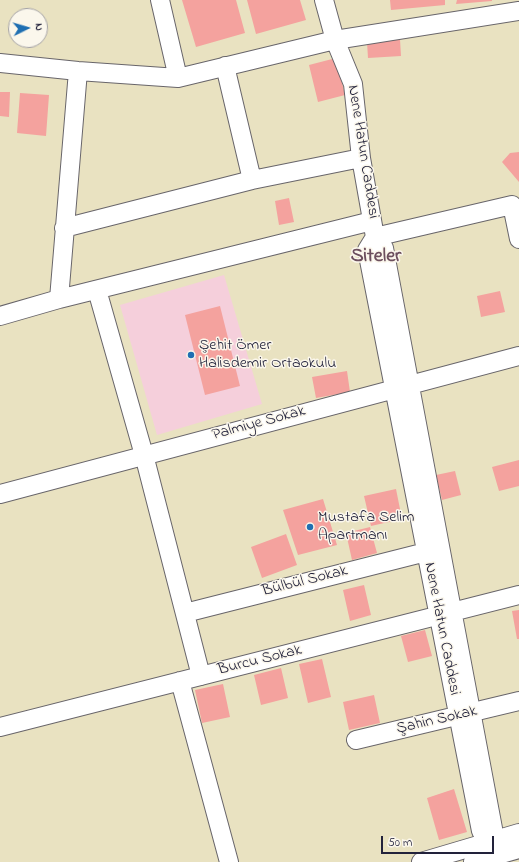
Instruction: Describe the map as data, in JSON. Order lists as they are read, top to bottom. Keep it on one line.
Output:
{"streets":{"street":["Nene Hatun Caddesi","Palmiye Sokak","Bülbül Sokak","Burcu Sokak","Şahin Sokak"]},"crossings":[["Nene Hatun Caddesi","Palmiye Sokak"],["Nene Hatun Caddesi","Bülbül Sokak"],["Nene Hatun Caddesi","Burcu Sokak"],["Nene Hatun Caddesi","Şahin Sokak"]],"districts":["Siteler"],"places":["Şehit Ömer Halisdemir Ortaokulu","Mustafa Selim Apartmanı"],"scale_bar":"50 m","north":"right"}
